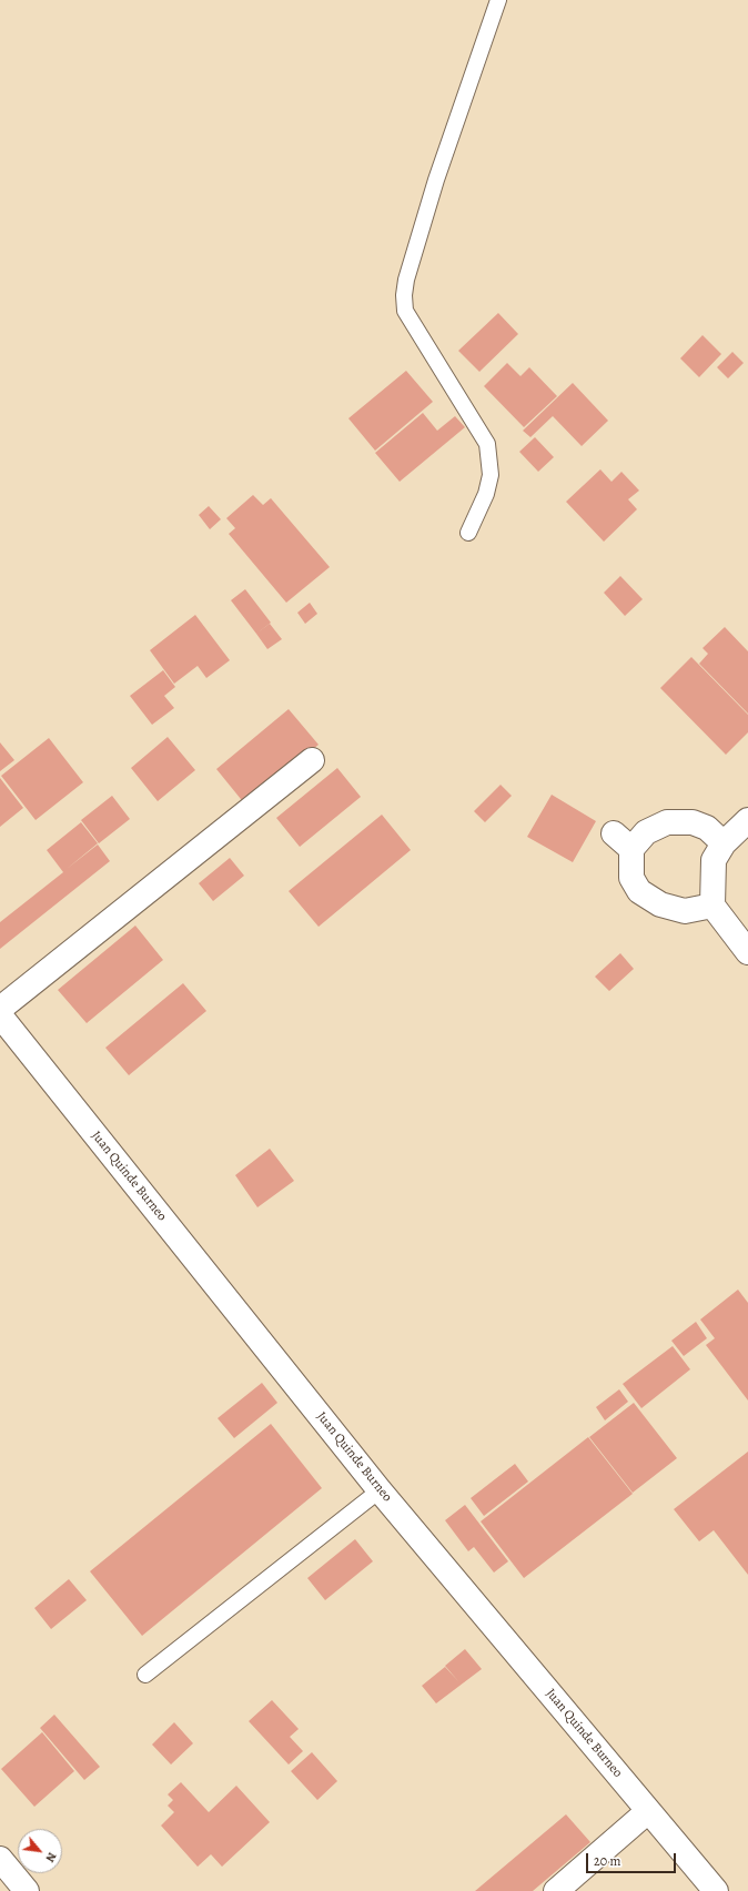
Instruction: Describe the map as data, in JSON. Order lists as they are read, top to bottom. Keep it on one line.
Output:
{"streets":{"street":["Juan Quinde Burneo"]},"scale_bar":"20 m","north":"bottom right"}
